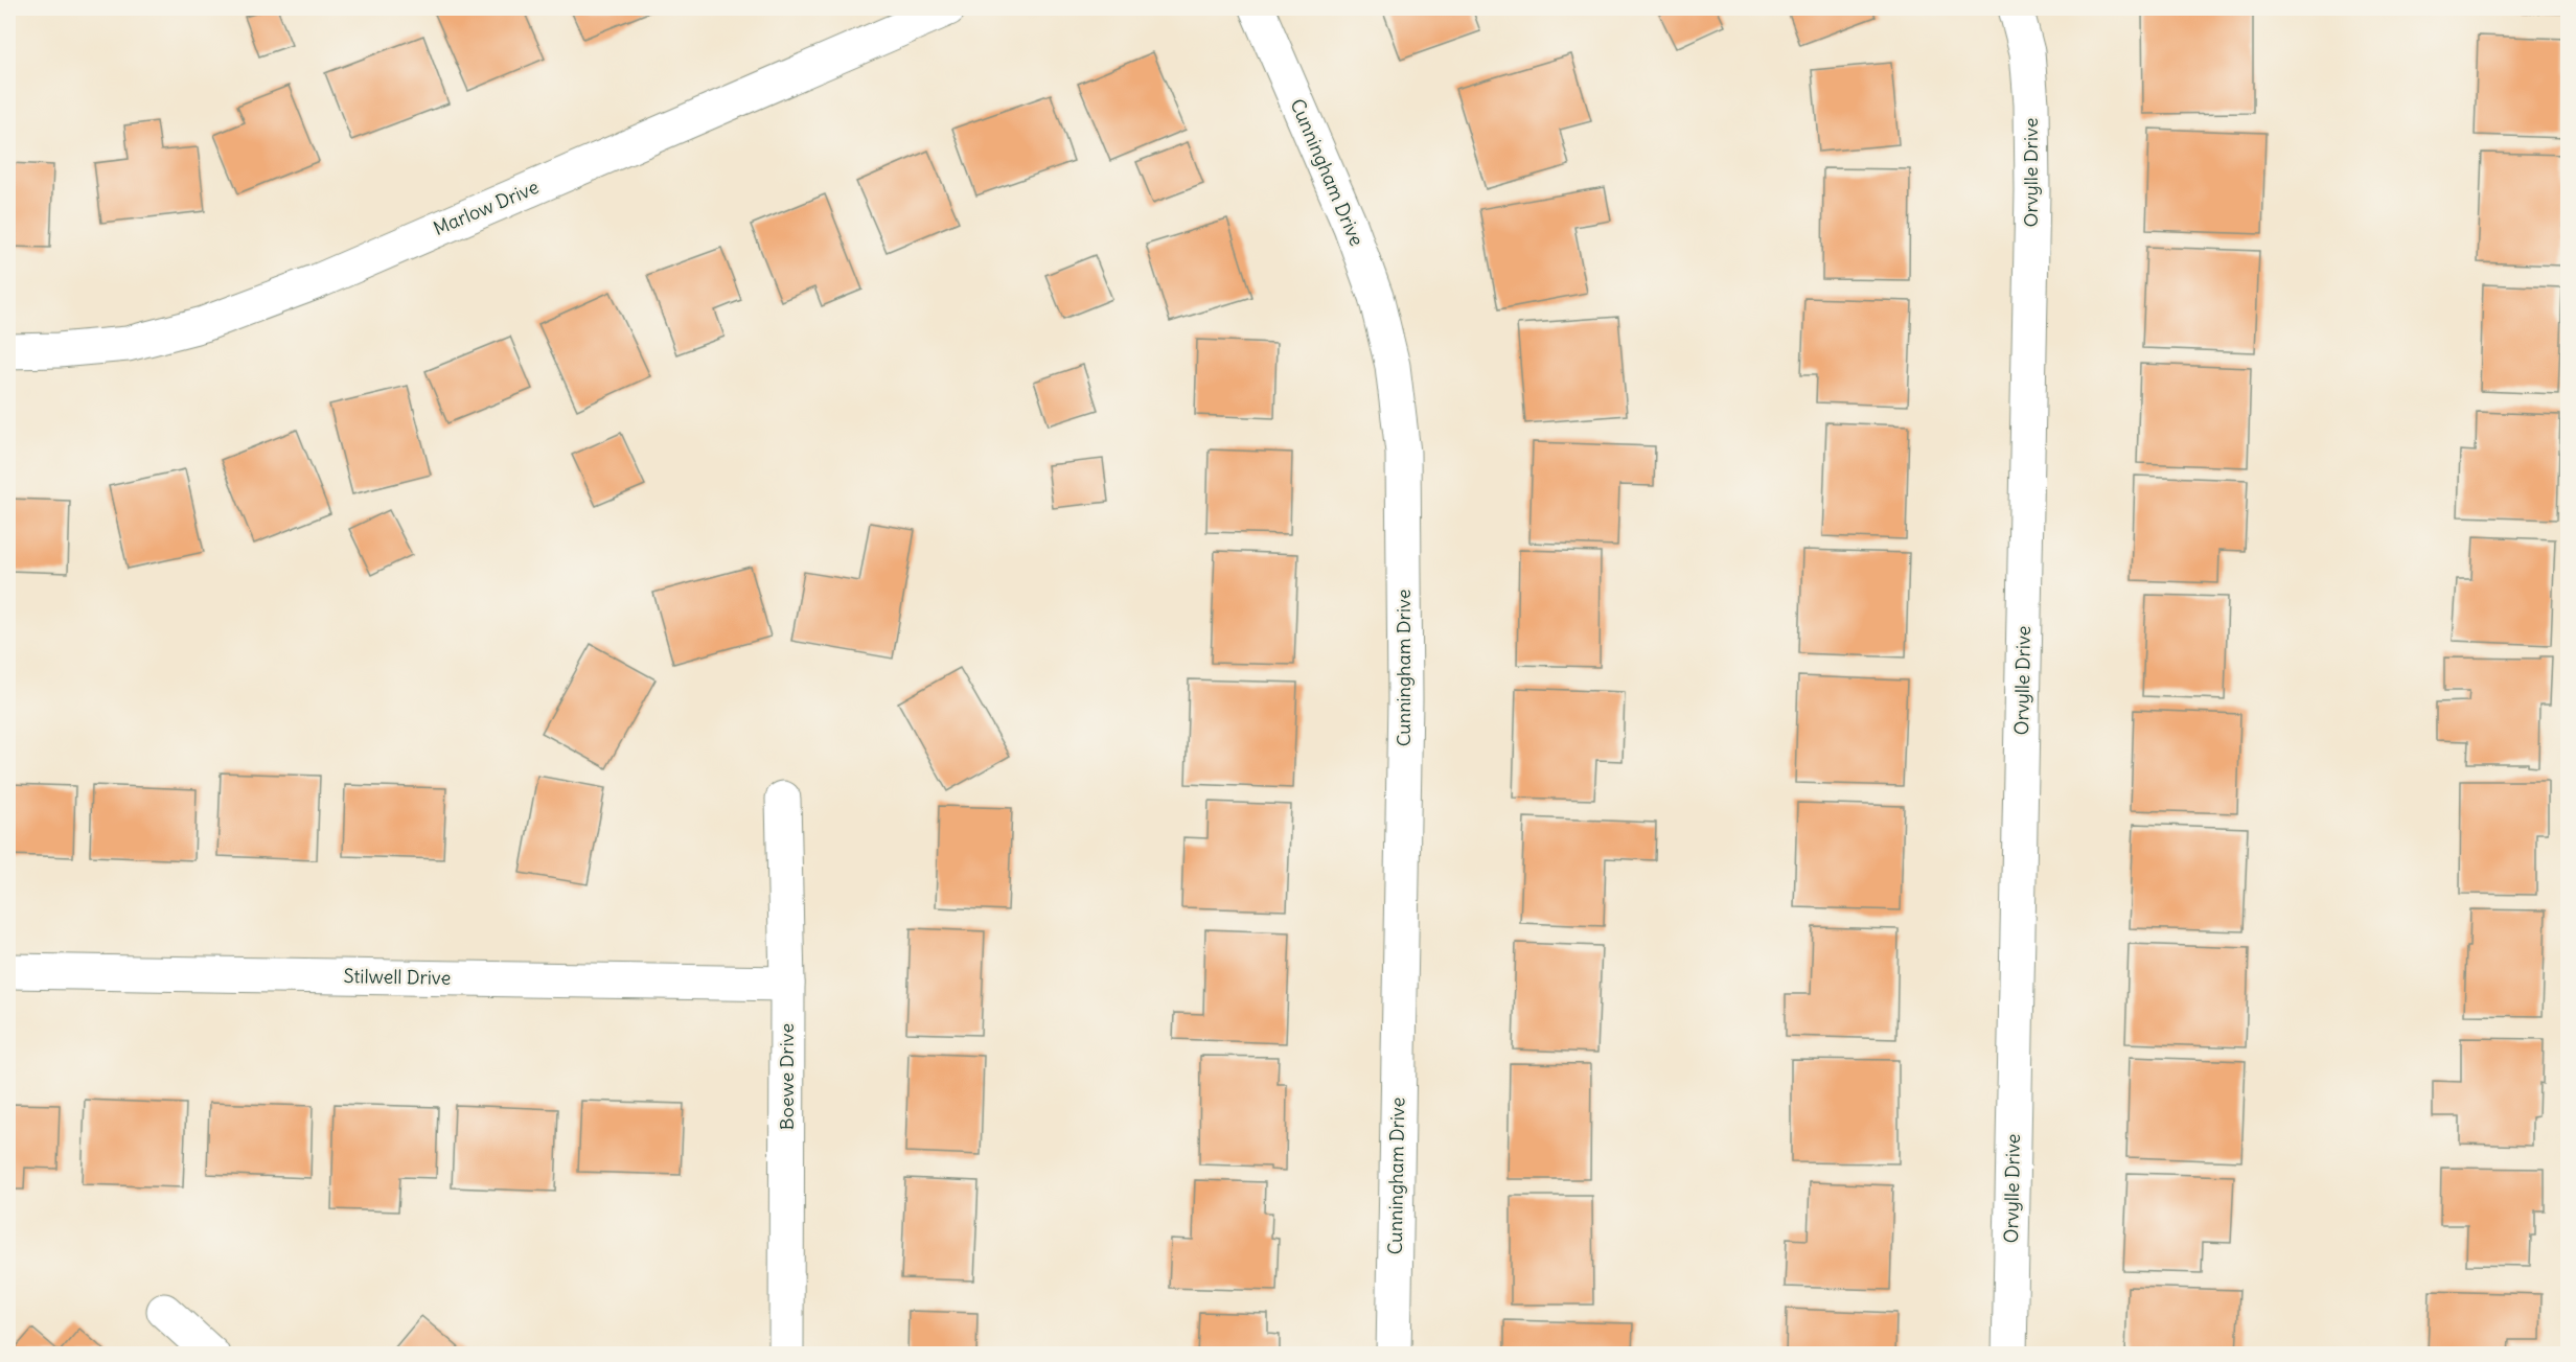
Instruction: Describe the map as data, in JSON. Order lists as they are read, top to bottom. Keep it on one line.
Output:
{"streets":{"street":["Cunningham Drive","Orvylle Drive","Marlow Drive","Stilwell Drive","Boewe Drive"]},"crossings":[["Stilwell Drive","Boewe Drive"]]}
